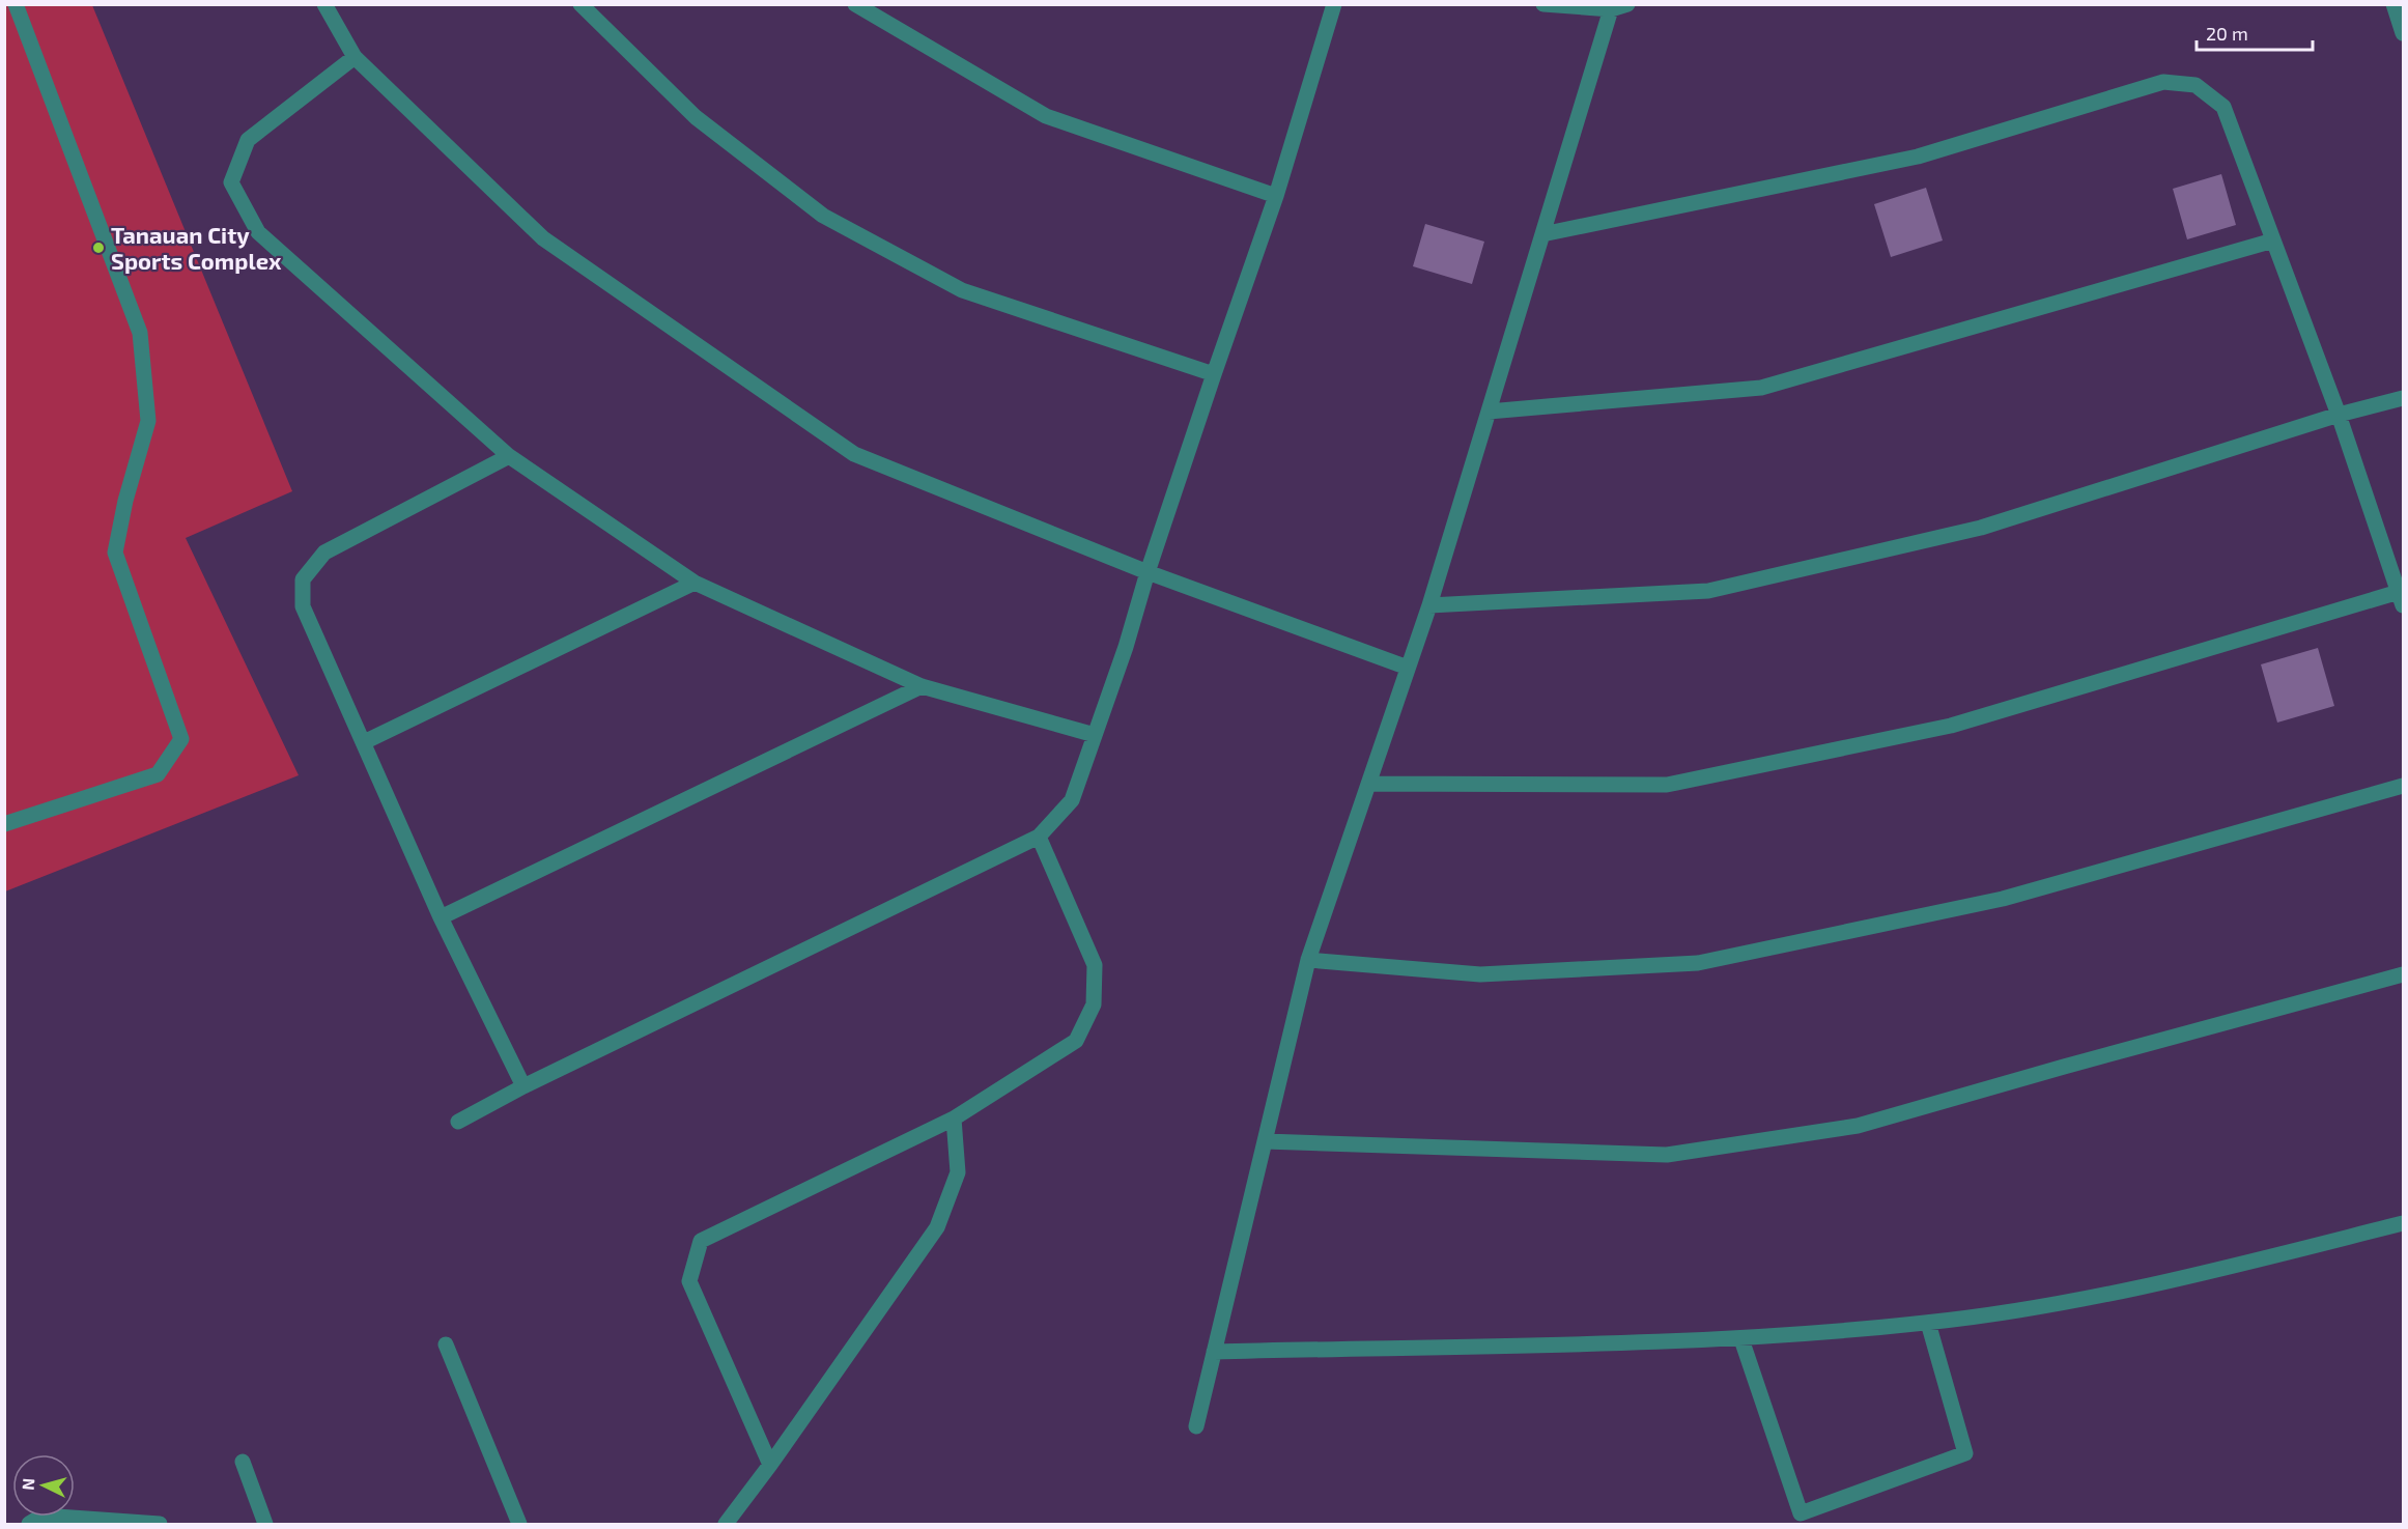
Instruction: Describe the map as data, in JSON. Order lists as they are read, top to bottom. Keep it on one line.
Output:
{"places":["Tanauan City Sports Complex"],"scale_bar":"20 m","north":"left"}
